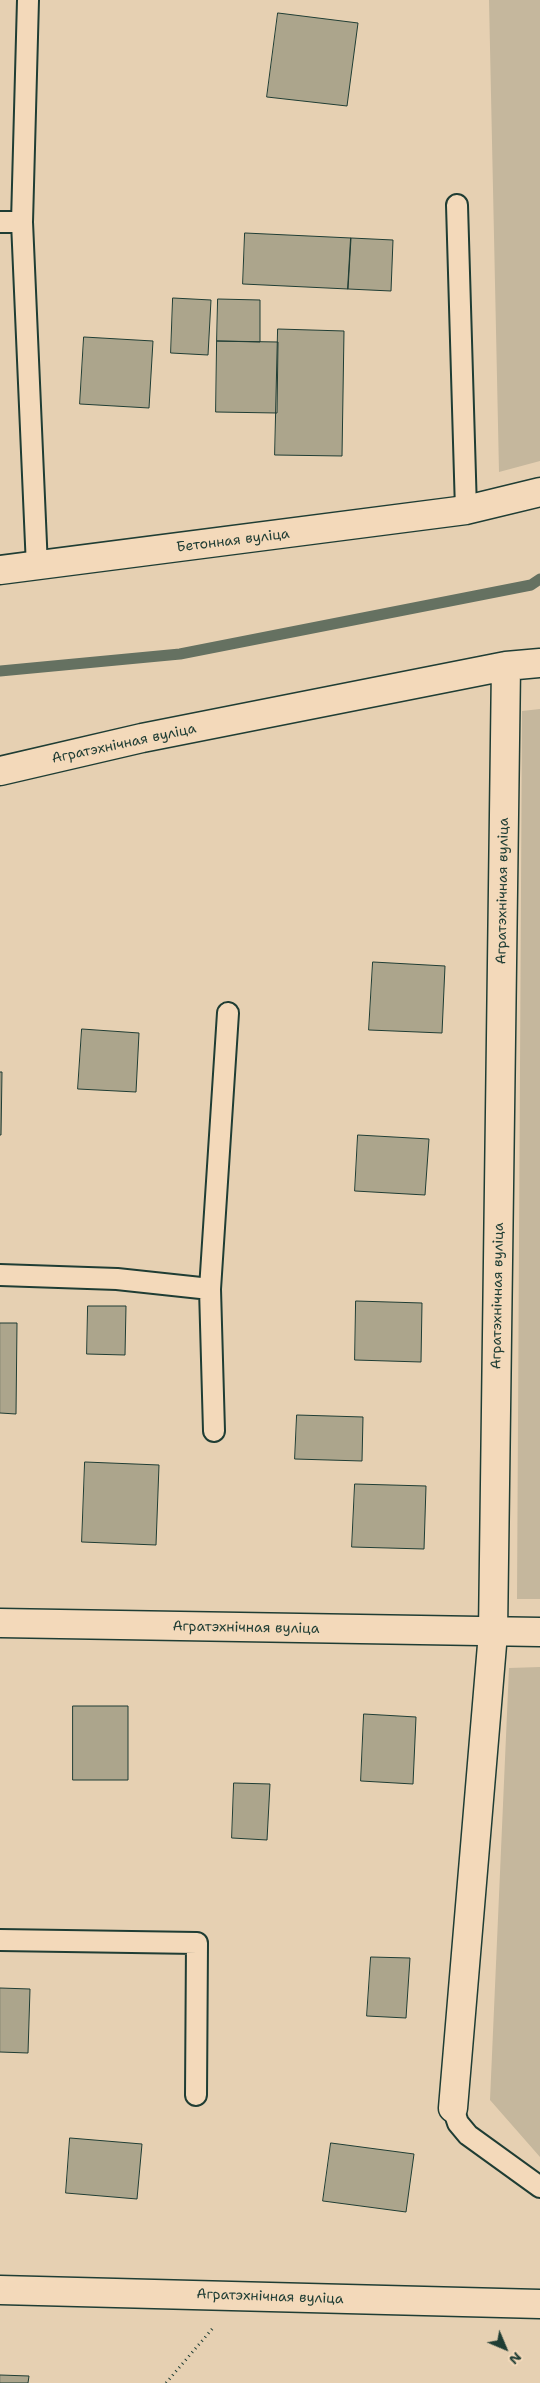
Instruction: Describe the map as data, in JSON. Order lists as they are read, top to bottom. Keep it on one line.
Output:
{"streets":{"street":["Бетонная вуліца","Агратэхнічная вуліца"]},"north":"bottom right"}
